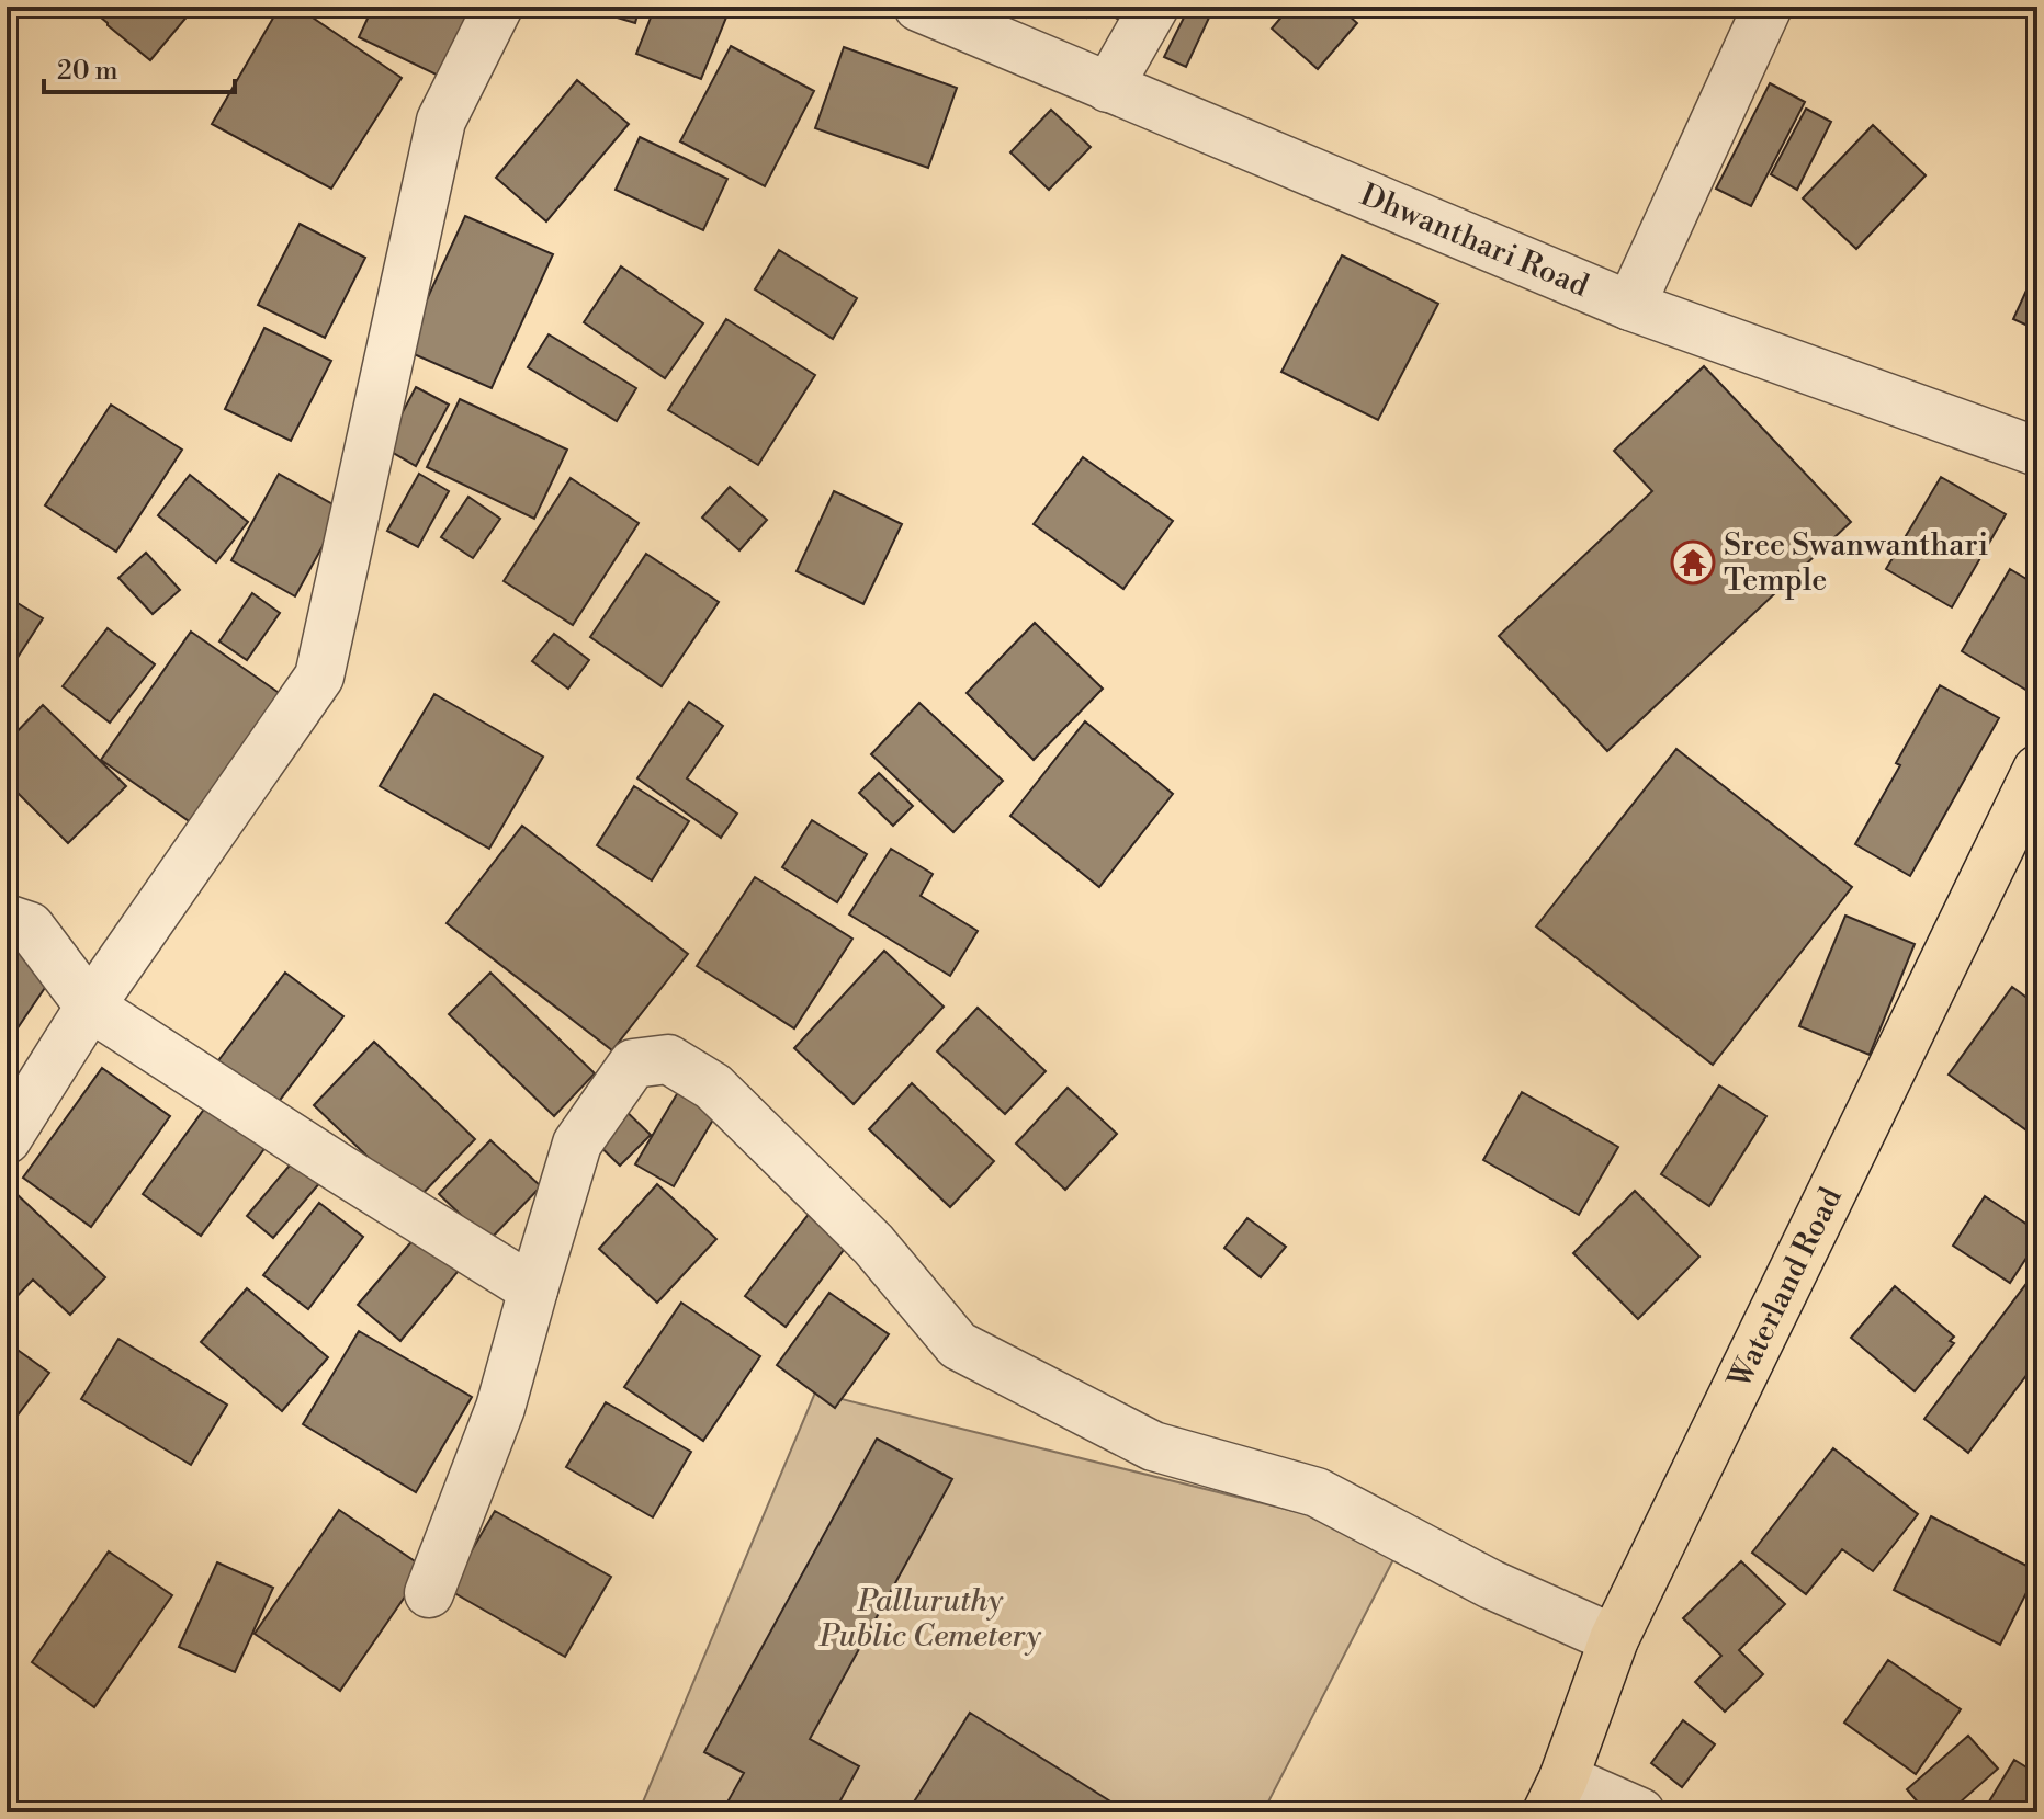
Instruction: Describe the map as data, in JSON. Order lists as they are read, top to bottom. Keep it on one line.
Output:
{"streets":{"main road":["Waterland Road"],"street":["Dhwanthari Road"]},"parks":["Palluruthy Public Cemetery"],"places":{"temple":["Sree Swanwanthari Temple"]},"scale_bar":"20 m"}
